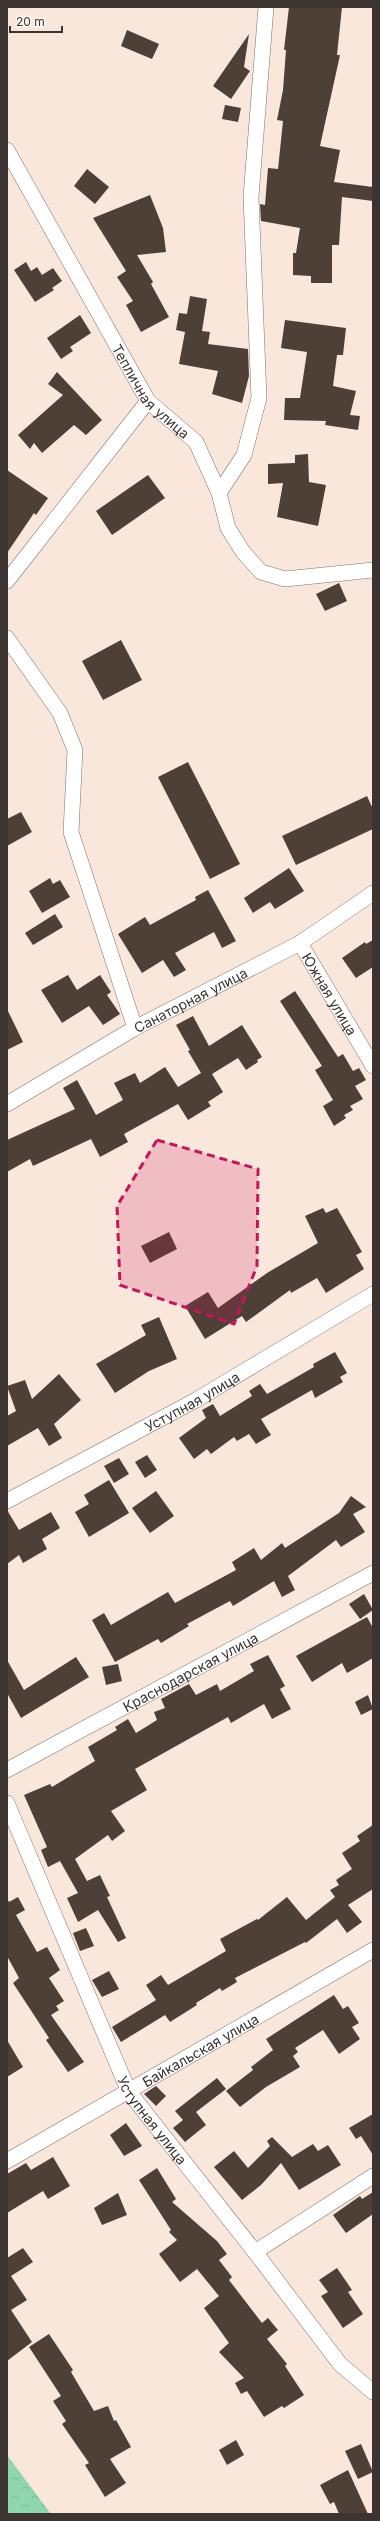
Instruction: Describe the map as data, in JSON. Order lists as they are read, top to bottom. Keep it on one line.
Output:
{"streets":{"street":["Тепличная улица","Южная улица","Санаторная улица","Уступная улица","Краснодарская улица","Байкальская улица"]},"crossings":[["Южная улица","Санаторная улица"],["Уступная улица","Байкальская улица"]],"scale_bar":"20 m"}
